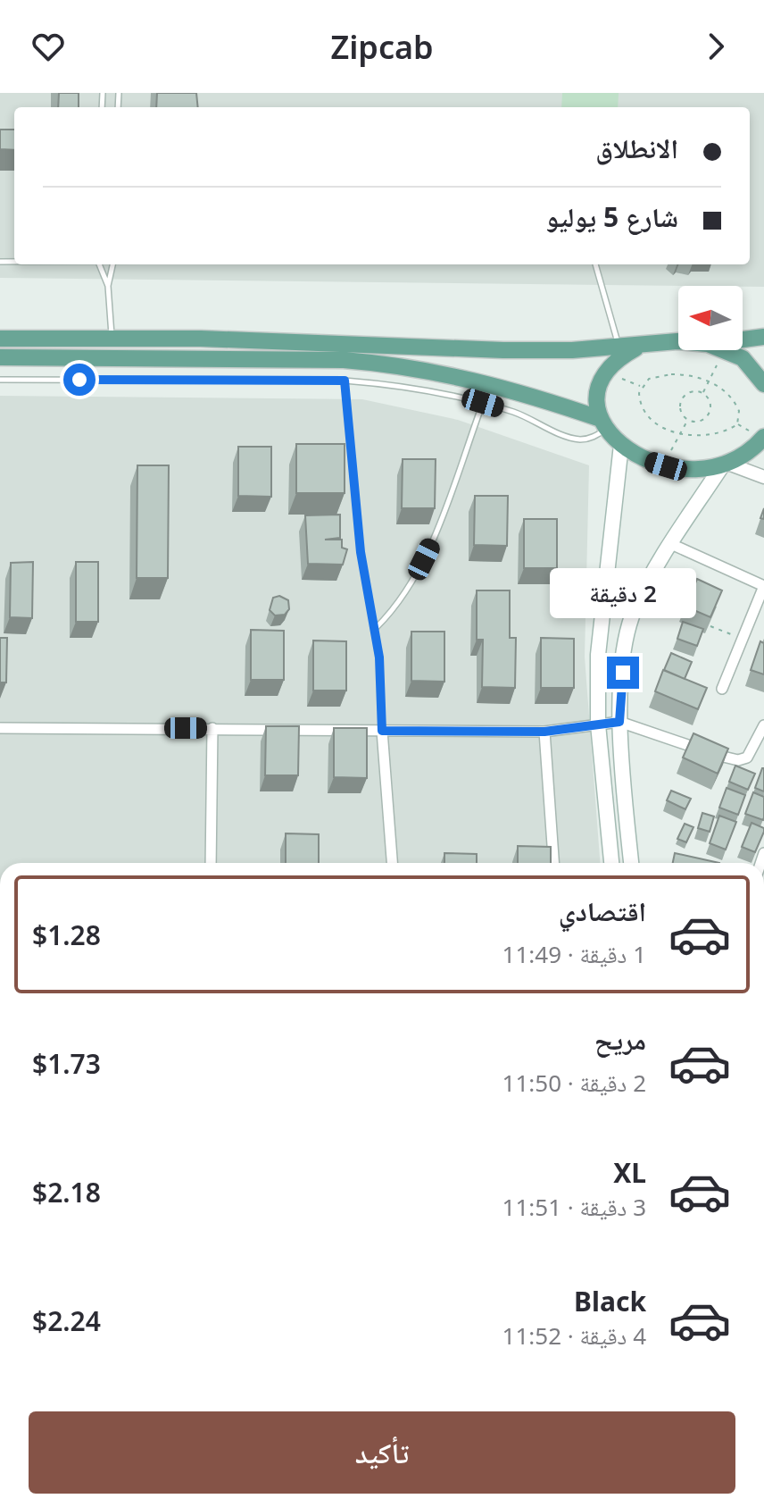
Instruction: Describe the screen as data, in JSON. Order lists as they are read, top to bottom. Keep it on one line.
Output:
{"north":"left","page":{"header":"Zipcab","banner":["الانطلاق","شارع 5 يوليو"],"bubble":"2 دقيقة","list":[{"name":"اقتصادي","note":"1 دقيقة · 11:49","value":"$1.28"},{"name":"مريح","note":"2 دقيقة · 11:50","value":"$1.73"},{"name":"XL","note":"3 دقيقة · 11:51","value":"$2.18"},{"name":"Black","note":"4 دقيقة · 11:52","value":"$2.24"}],"buttons":"تأكيد"}}
